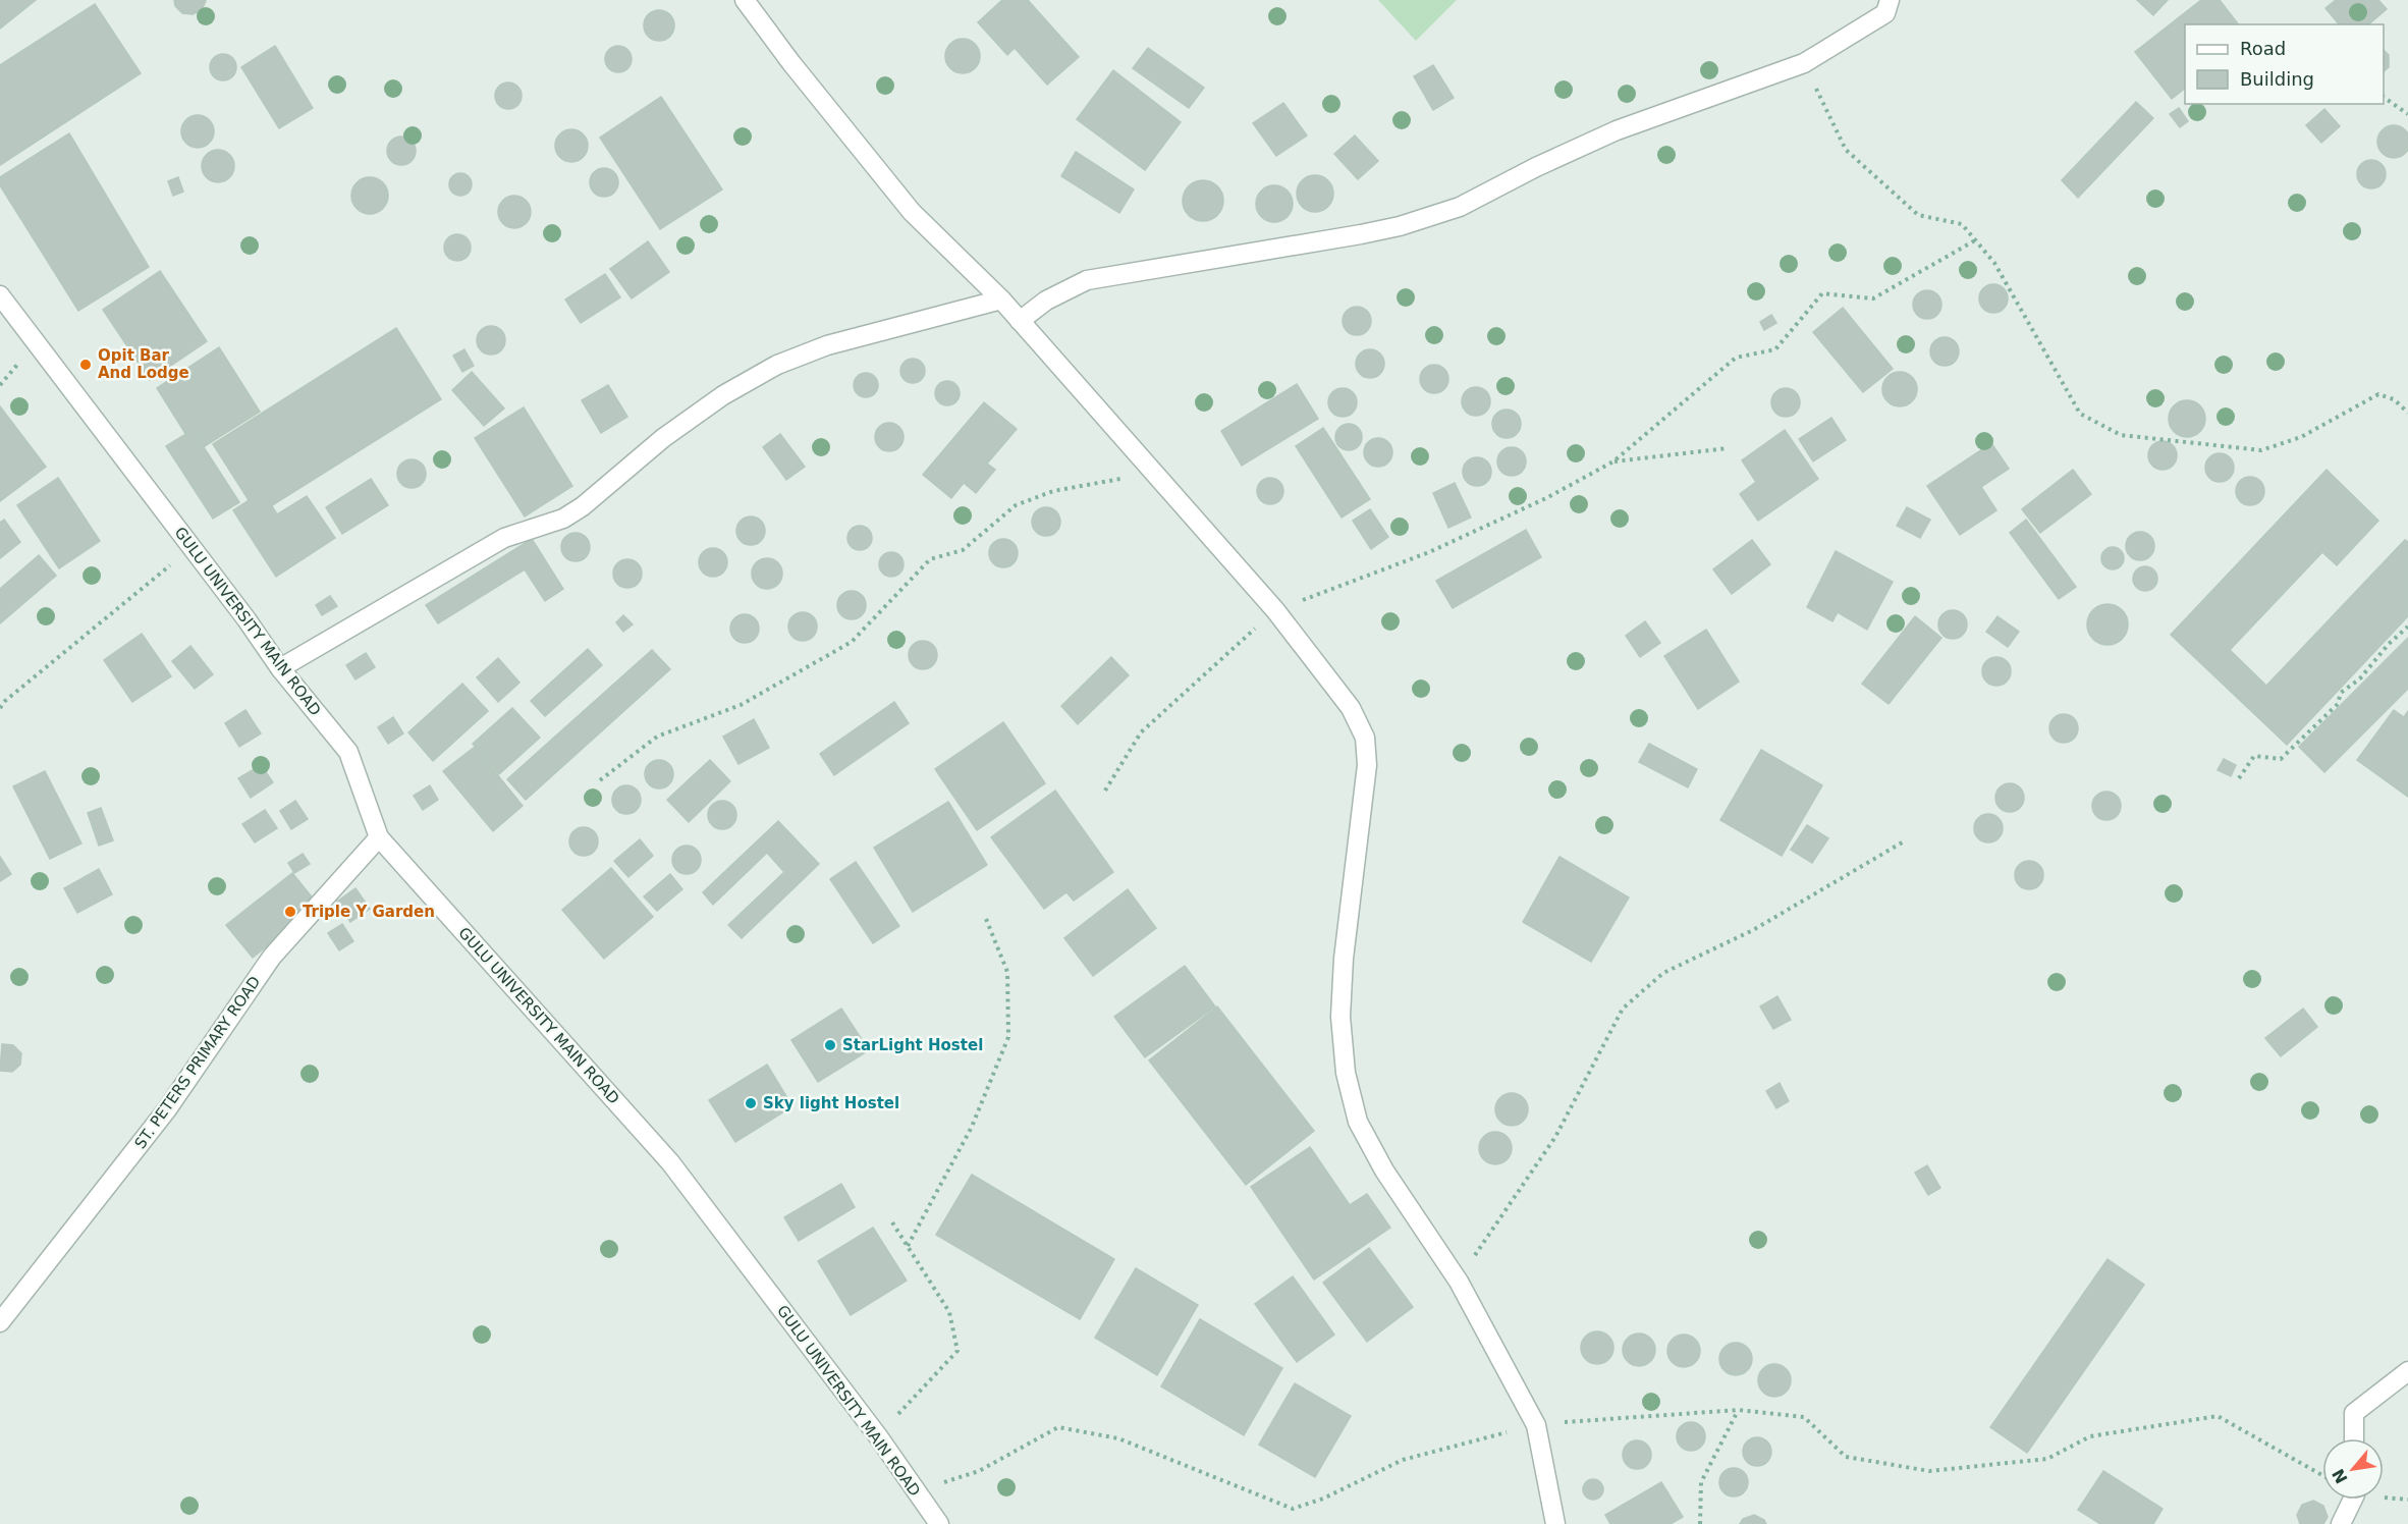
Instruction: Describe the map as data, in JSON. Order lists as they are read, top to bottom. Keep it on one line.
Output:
{"streets":{"street":["GULU UNIVERSITY MAIN ROAD","ST. PETERS PRIMARY ROAD"]},"crossings":[["GULU UNIVERSITY MAIN ROAD","ST. PETERS PRIMARY ROAD"]],"places":["Opit Bar And Lodge","Triple Y Garden","StarLight Hostel","Sky light Hostel"],"legend":["Road","Building"],"north":"bottom left"}
